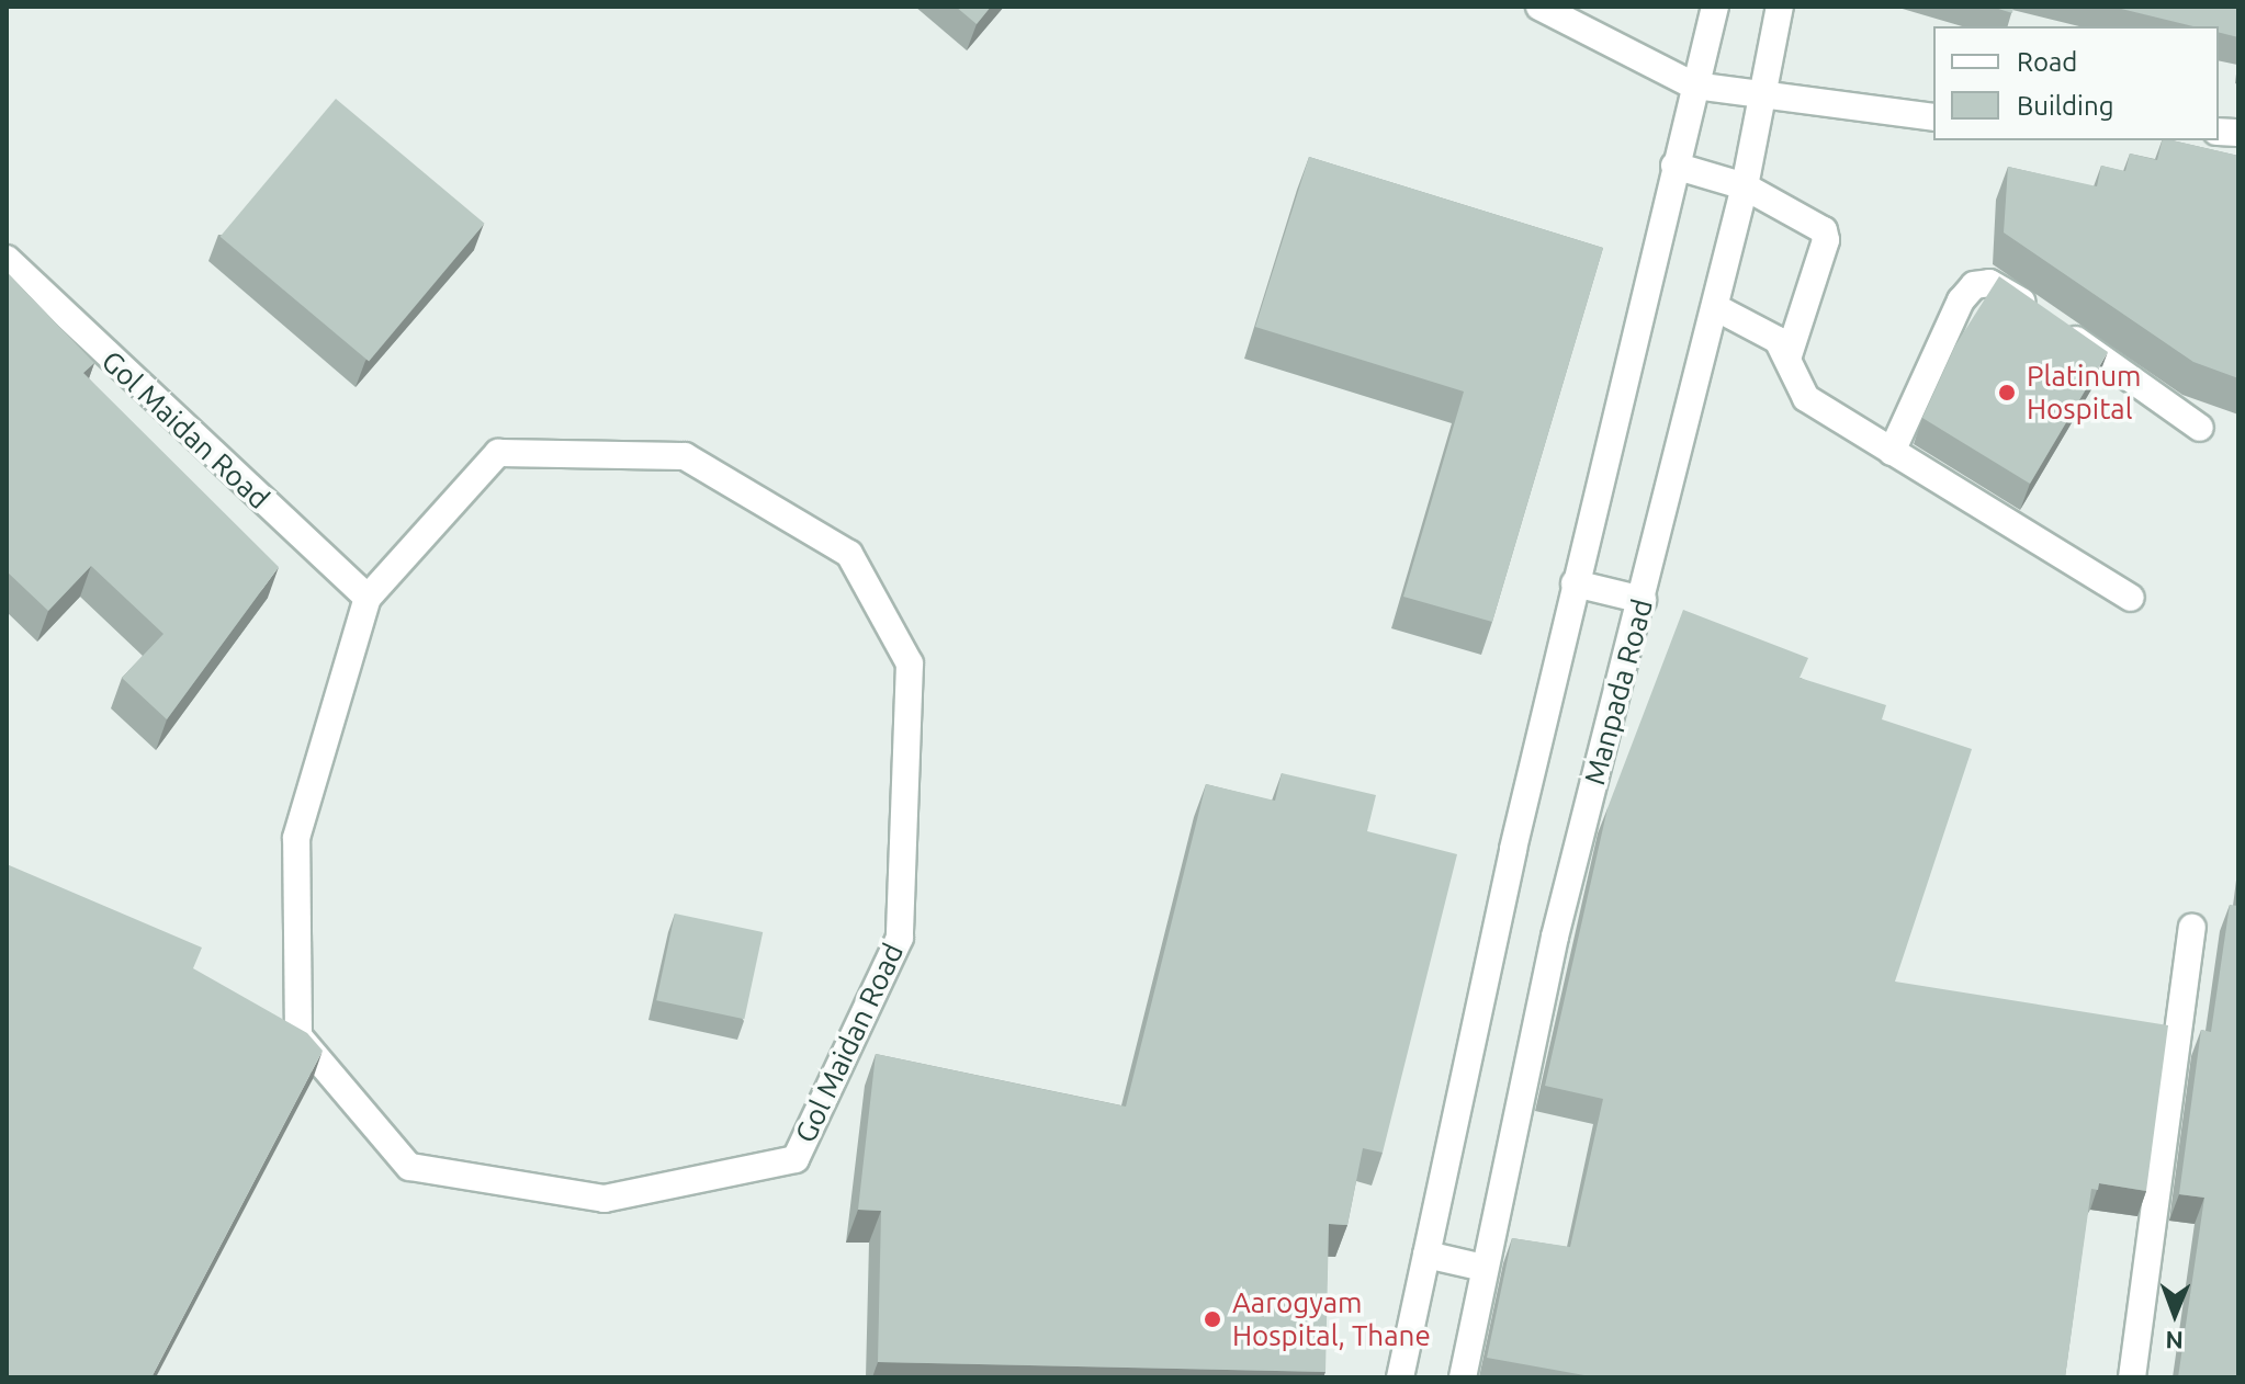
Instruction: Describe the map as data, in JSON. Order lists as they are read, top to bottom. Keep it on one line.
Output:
{"streets":{"street":["Gol Maidan Road","Manpada Road"]},"places":["Platinum Hospital","Aarogyam Hospital, Thane"],"legend":["Road","Building"],"north":"bottom"}
